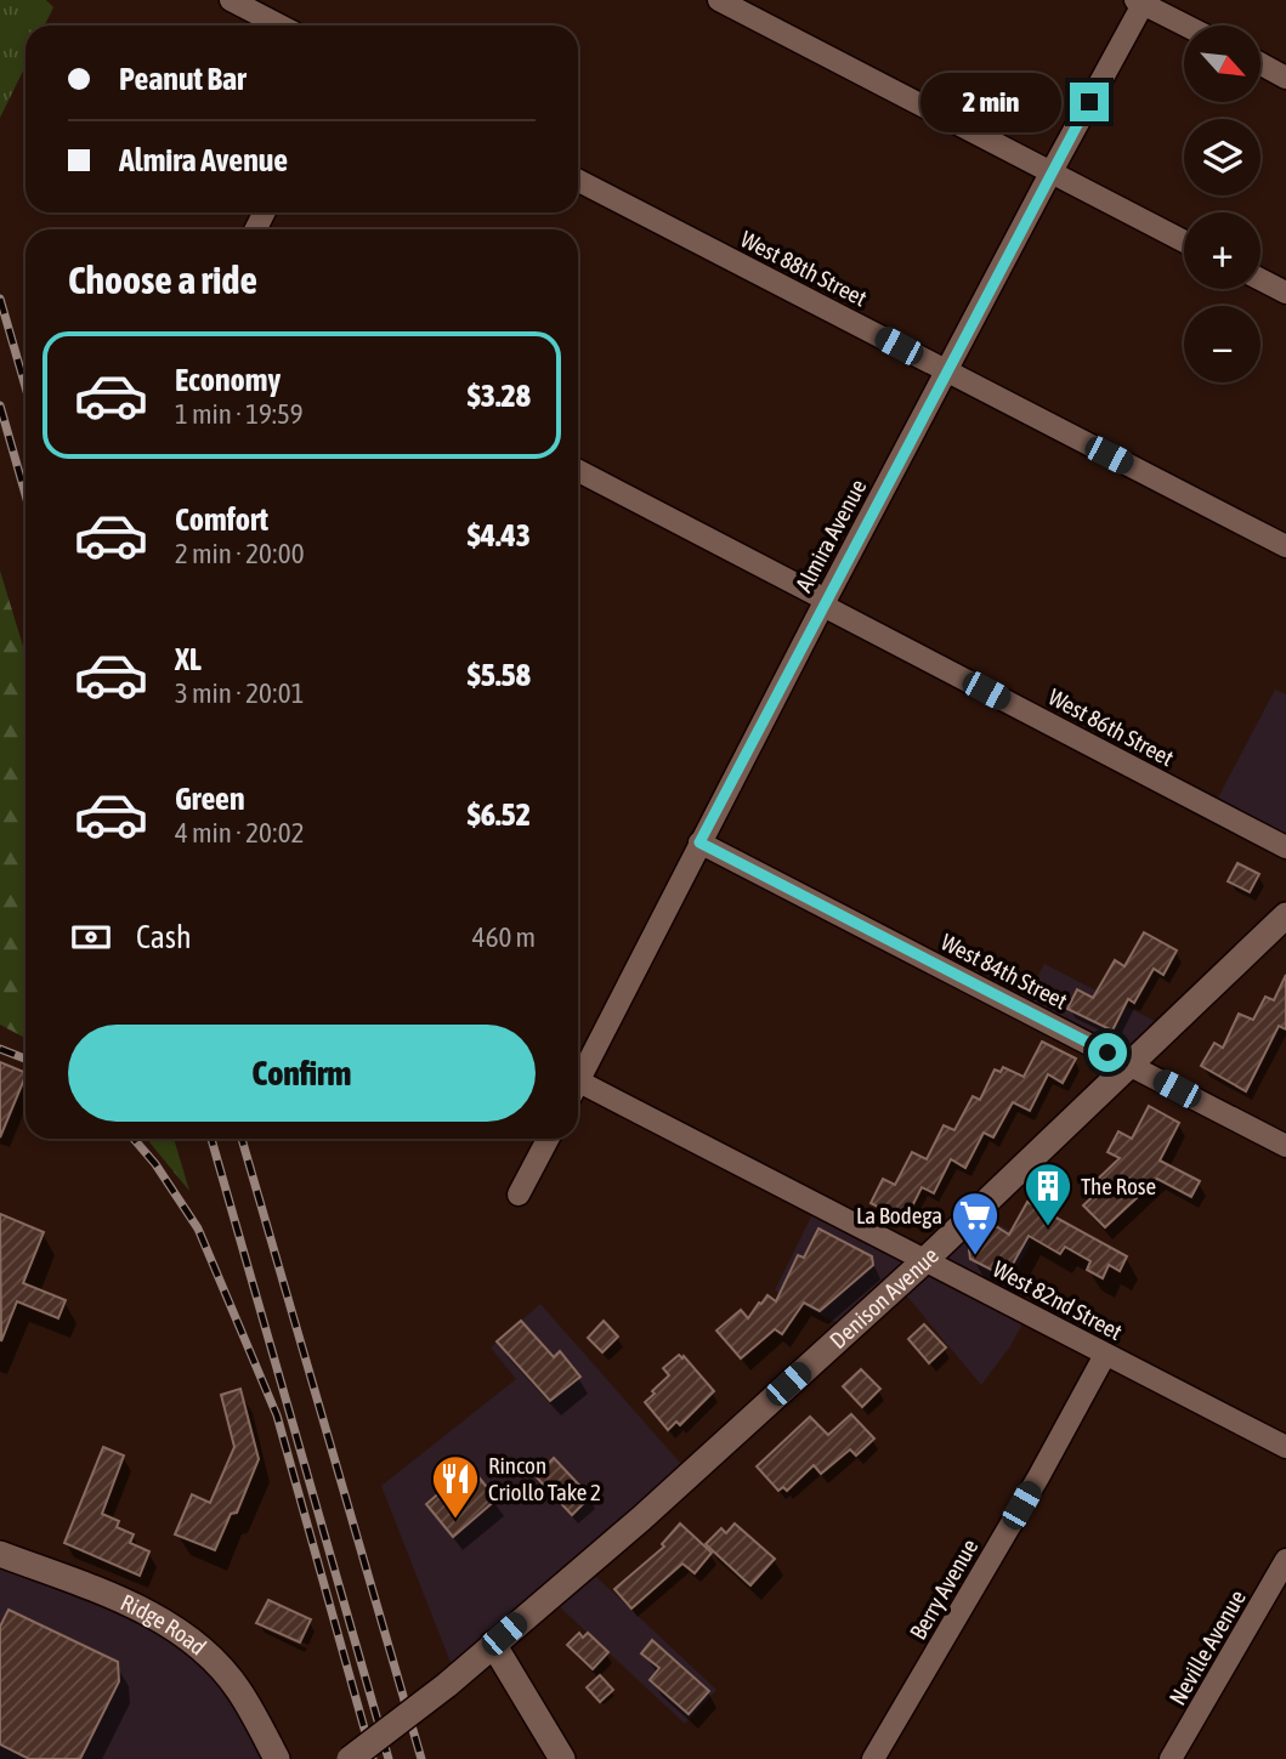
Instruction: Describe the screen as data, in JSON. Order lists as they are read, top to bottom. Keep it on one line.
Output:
{"streets":{"main road":["Denison Avenue","Ridge Road"],"street":["West 88th Street","Almira Avenue","West 86th Street","West 84th Street","West 82nd Street","Berry Avenue","Neville Avenue"]},"crossings":[["West 88th Street","Almira Avenue"],["Almira Avenue","West 86th Street"],["Almira Avenue","West 84th Street"],["West 84th Street","Denison Avenue"],["Denison Avenue","West 82nd Street"],["West 82nd Street","Berry Avenue"]],"places":{"building":["The Rose"],"supermarket":["La Bodega"],"restaurant":["Rincon Criollo Take 2"]},"north":"bottom right","page":{"map_buttons":["+","−"],"banner":["Peanut Bar","Almira Avenue"],"bubble":"2 min","heading":"Choose a ride","list":[{"name":"Economy","note":"1 min · 19:59","value":"$3.28"},{"name":"Comfort","note":"2 min · 20:00","value":"$4.43"},{"name":"XL","note":"3 min · 20:01","value":"$5.58"},{"name":"Green","note":"4 min · 20:02","value":"$6.52"}],"pay":["Cash","460 m"],"buttons":"Confirm"}}
